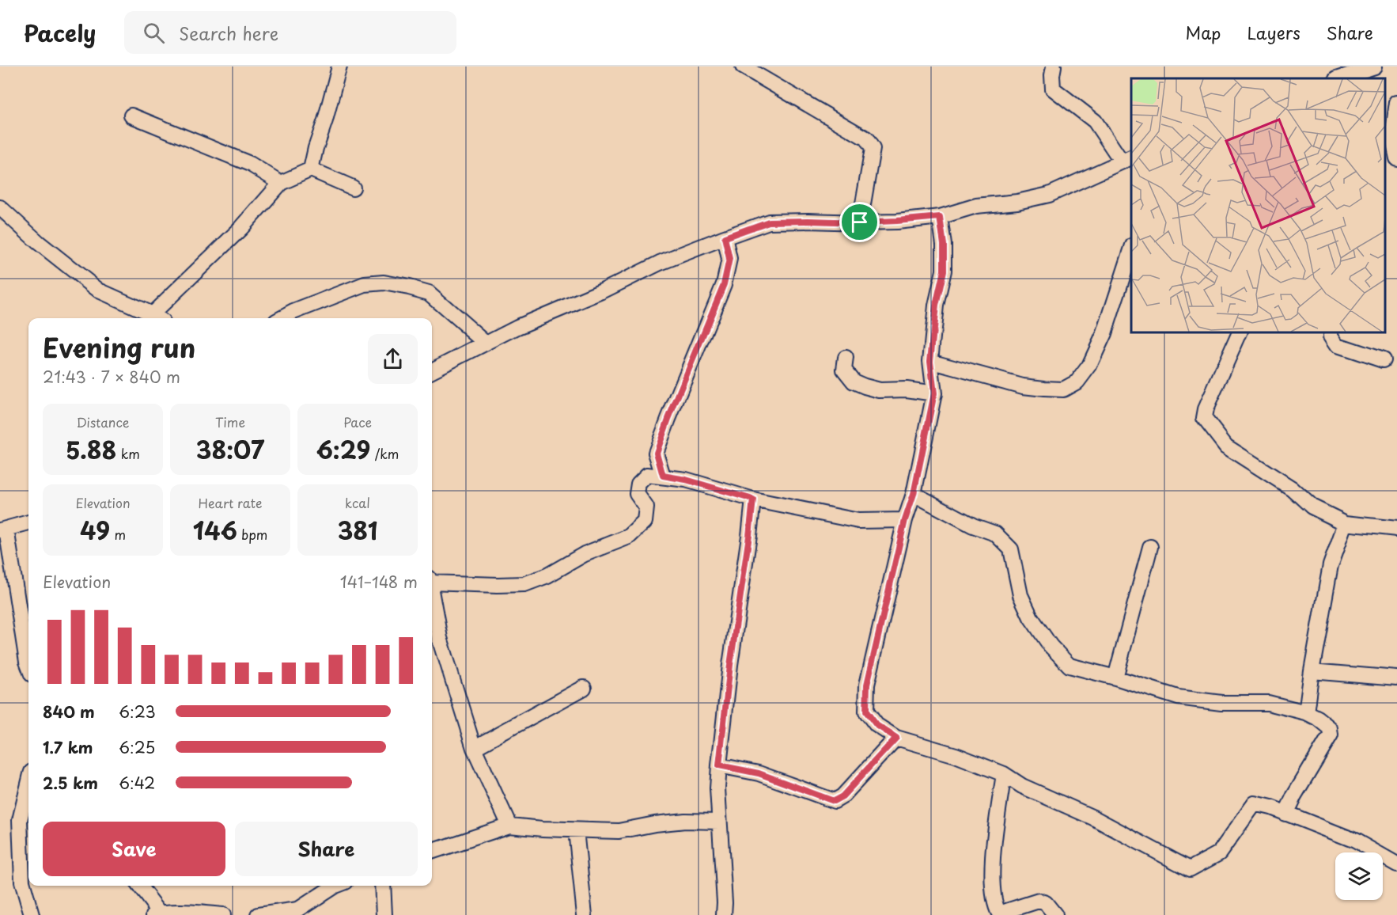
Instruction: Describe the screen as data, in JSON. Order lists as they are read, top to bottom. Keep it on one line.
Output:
{"page":{"header":"Pacely","search":"Search here","nav":["Map","Layers","Share"],"heading":["Evening run","21:43 · 7 × 840 m"],"stats":[["Distance","5.88 km"],["Time","38:07"],["Pace","6:29 /km"],["Elevation","49 m"],["Heart rate","146 bpm"],["kcal","381"]],"chart":["Elevation","141–148 m"],"list":[{"name":"840 m","note":"6:23"},{"name":"1.7 km","note":"6:25"},{"name":"2.5 km","note":"6:42"}],"buttons":["Save","Share"]}}
